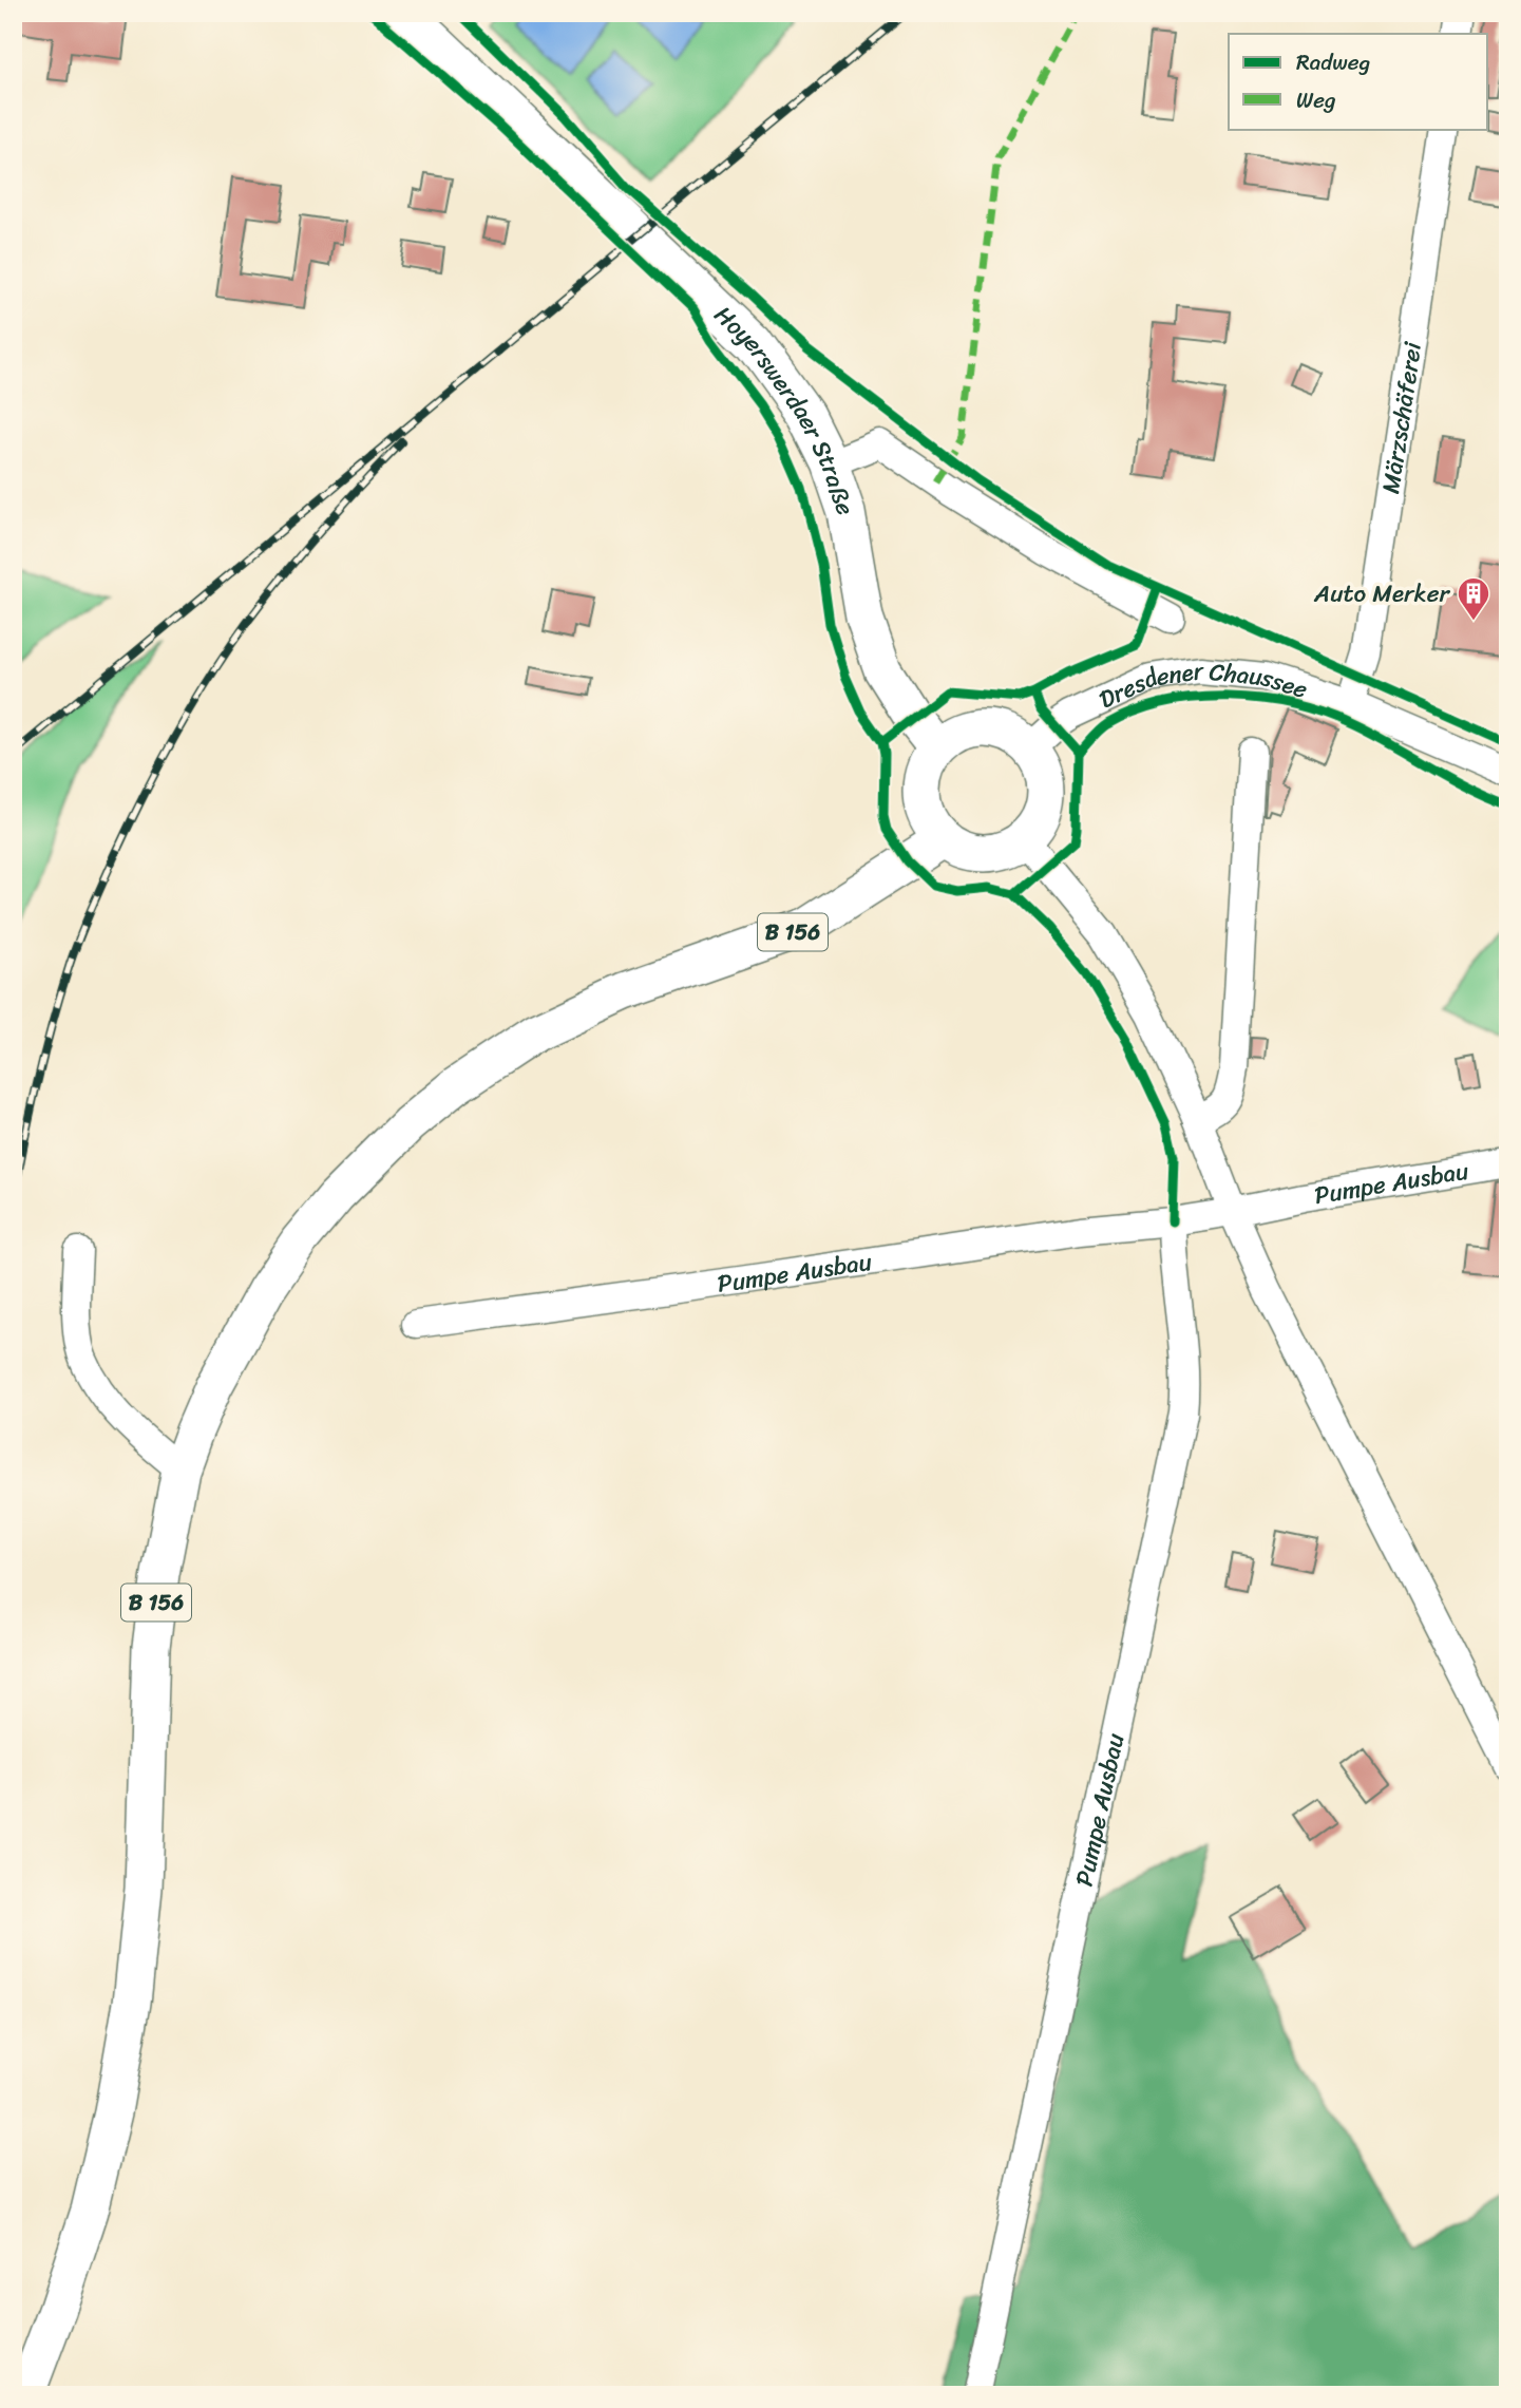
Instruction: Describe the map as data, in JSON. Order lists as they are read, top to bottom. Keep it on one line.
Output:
{"streets":{"main road":["Hoyerswerdaer Straße","B 156"],"street":["Märzschäferei","Dresdener Chaussee","Pumpe Ausbau"]},"crossings":[["Hoyerswerdaer Straße","Dresdener Chaussee"],["Hoyerswerdaer Straße","B 156"],["Märzschäferei","Dresdener Chaussee"],["Dresdener Chaussee","B 156"]],"places":{"building":["Auto Merker"]},"legend":["Radweg","Weg"]}
